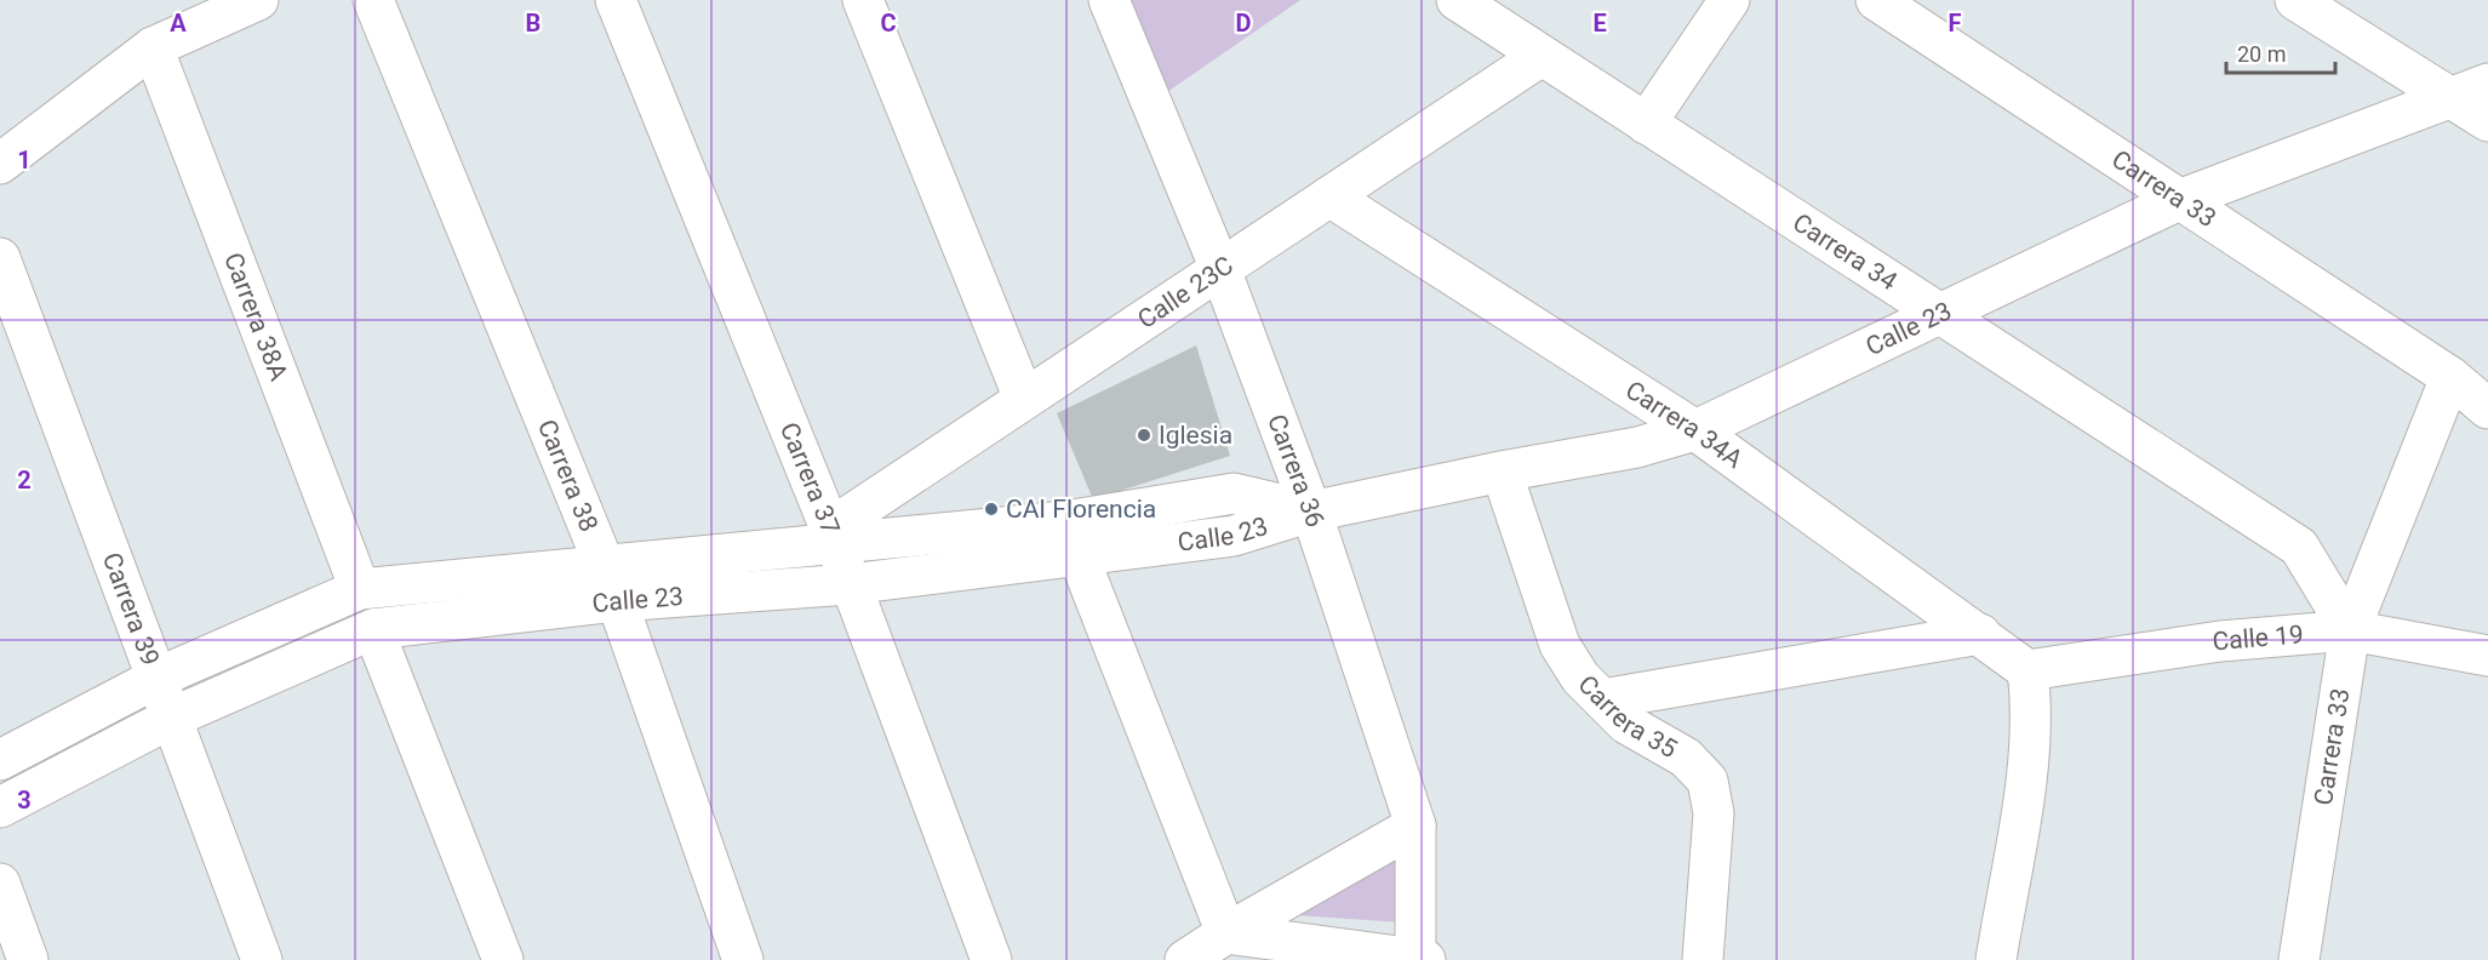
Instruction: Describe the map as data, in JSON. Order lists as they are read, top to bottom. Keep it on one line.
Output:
{"streets":{"street":["Carrera 33","Carrera 34","Calle 23C","Carrera 38A","Calle 23","Carrera 34A","Carrera 36","Carrera 38","Carrera 37","Carrera 39","Calle 19","Carrera 35"]},"crossings":[["Carrera 33","Carrera 34"],["Carrera 33","Calle 23"],["Carrera 33","Calle 19"],["Carrera 34","Calle 23C"],["Carrera 34","Calle 23"],["Carrera 34","Calle 19"],["Calle 23C","Calle 23"],["Calle 23C","Carrera 34A"],["Calle 23C","Carrera 36"],["Calle 23C","Carrera 37"],["Carrera 38A","Calle 23"],["Calle 23","Carrera 34A"],["Calle 23","Carrera 36"],["Calle 23","Carrera 38"],["Calle 23","Carrera 37"],["Calle 23","Carrera 39"],["Calle 23","Carrera 35"],["Carrera 34A","Calle 19"]],"places":["Iglesia","CAI Florencia"],"scale_bar":"20 m","grid":{"columns":["A","B","C","D","E","F"],"rows":["1","2","3"]}}
